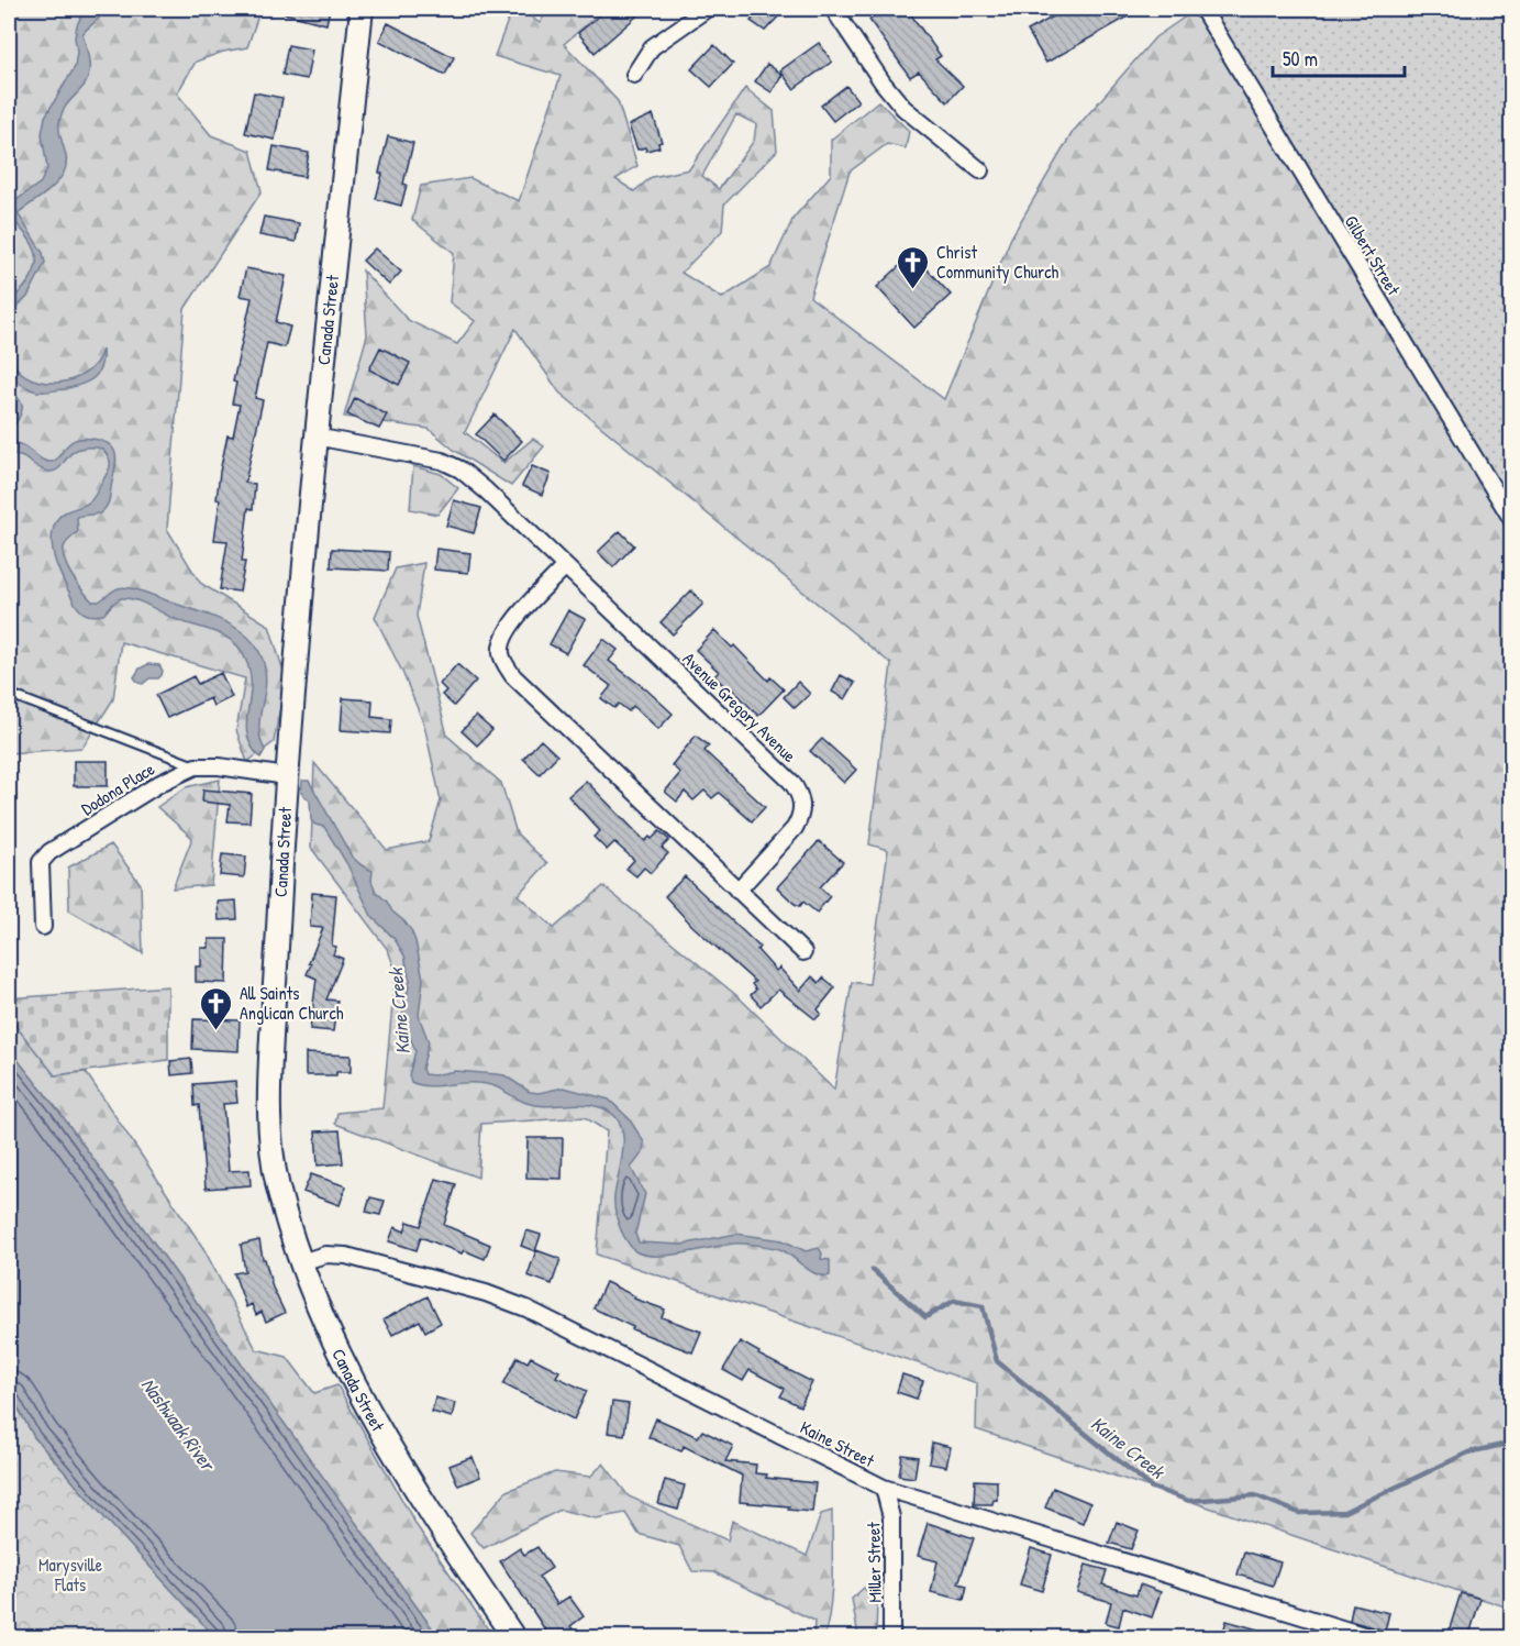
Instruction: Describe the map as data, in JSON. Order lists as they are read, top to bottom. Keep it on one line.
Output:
{"streets":{"main road":["Canada Street"],"street":["Gilbert Street","Avenue Gregory Avenue","Dodona Place","Kaine Street","Miller Street"]},"crossings":[["Canada Street","Avenue Gregory Avenue"],["Canada Street","Dodona Place"],["Canada Street","Kaine Street"],["Kaine Street","Miller Street"]],"water":["Kaine Creek","Nashwaak River"],"parks":["Marysville Flats"],"places":{"church":["Christ Community Church","All Saints Anglican Church"]},"scale_bar":"50 m"}
